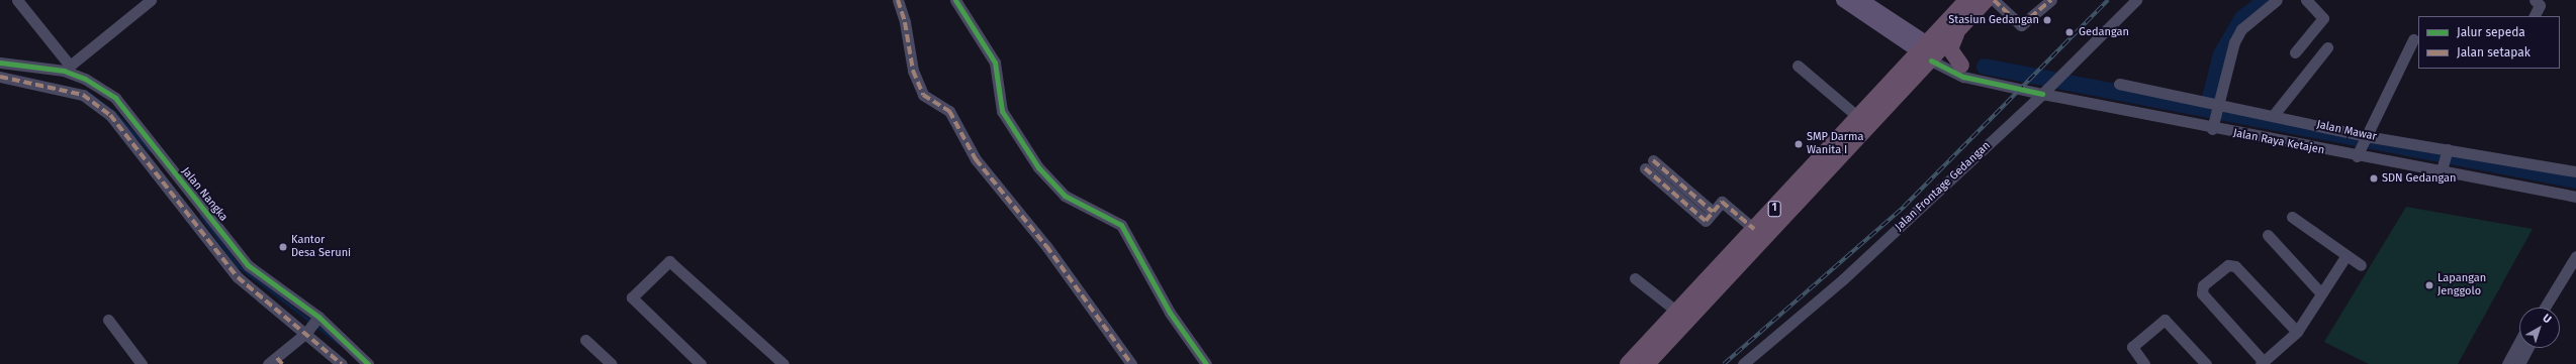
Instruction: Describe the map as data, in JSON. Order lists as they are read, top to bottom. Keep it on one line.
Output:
{"streets":{"highway":["1"],"street":["Jalan Mawar","Jalan Raya Ketajen","Jalan Frontage Gedangan","Jalan Nangka"]},"crossings":[["Jalan Raya Ketajen","Jalan Frontage Gedangan"],["Jalan Raya Ketajen","1"]],"places":["Stasiun Gedangan","Gedangan","SMP Darma Wanita I","SDN Gedangan","Kantor Desa Seruni","Lapangan Jenggolo"],"legend":["Jalur sepeda","Jalan setapak"],"north":"top right"}
